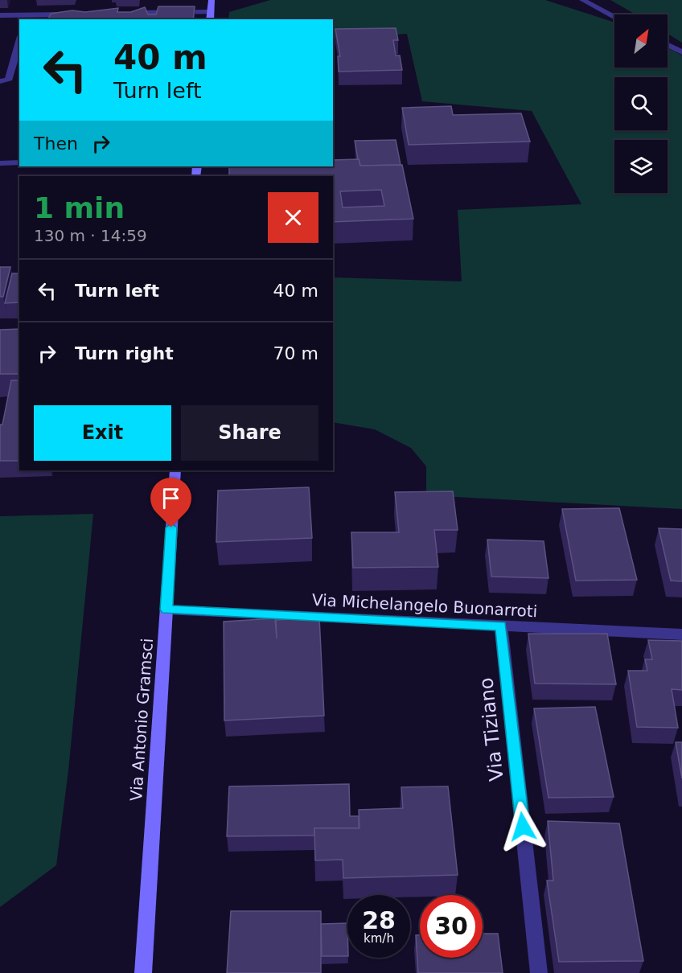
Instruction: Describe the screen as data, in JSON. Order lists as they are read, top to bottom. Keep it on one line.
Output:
{"streets":{"street":["Via Michelangelo Buonarroti","Via Antonio Gramsci","Via Tiziano"]},"crossings":[["Via Michelangelo Buonarroti","Via Antonio Gramsci"],["Via Michelangelo Buonarroti","Via Tiziano"]],"north":"top right","page":{"turn":["40 m","Turn left"],"then":"Then","heading":["1 min","130 m · 14:59"],"list":[{"name":"Turn left","value":"40 m"},{"name":"Turn right","value":"70 m"}],"buttons":["Exit","Share"],"speed":"28 km/h","limit":"30"}}
